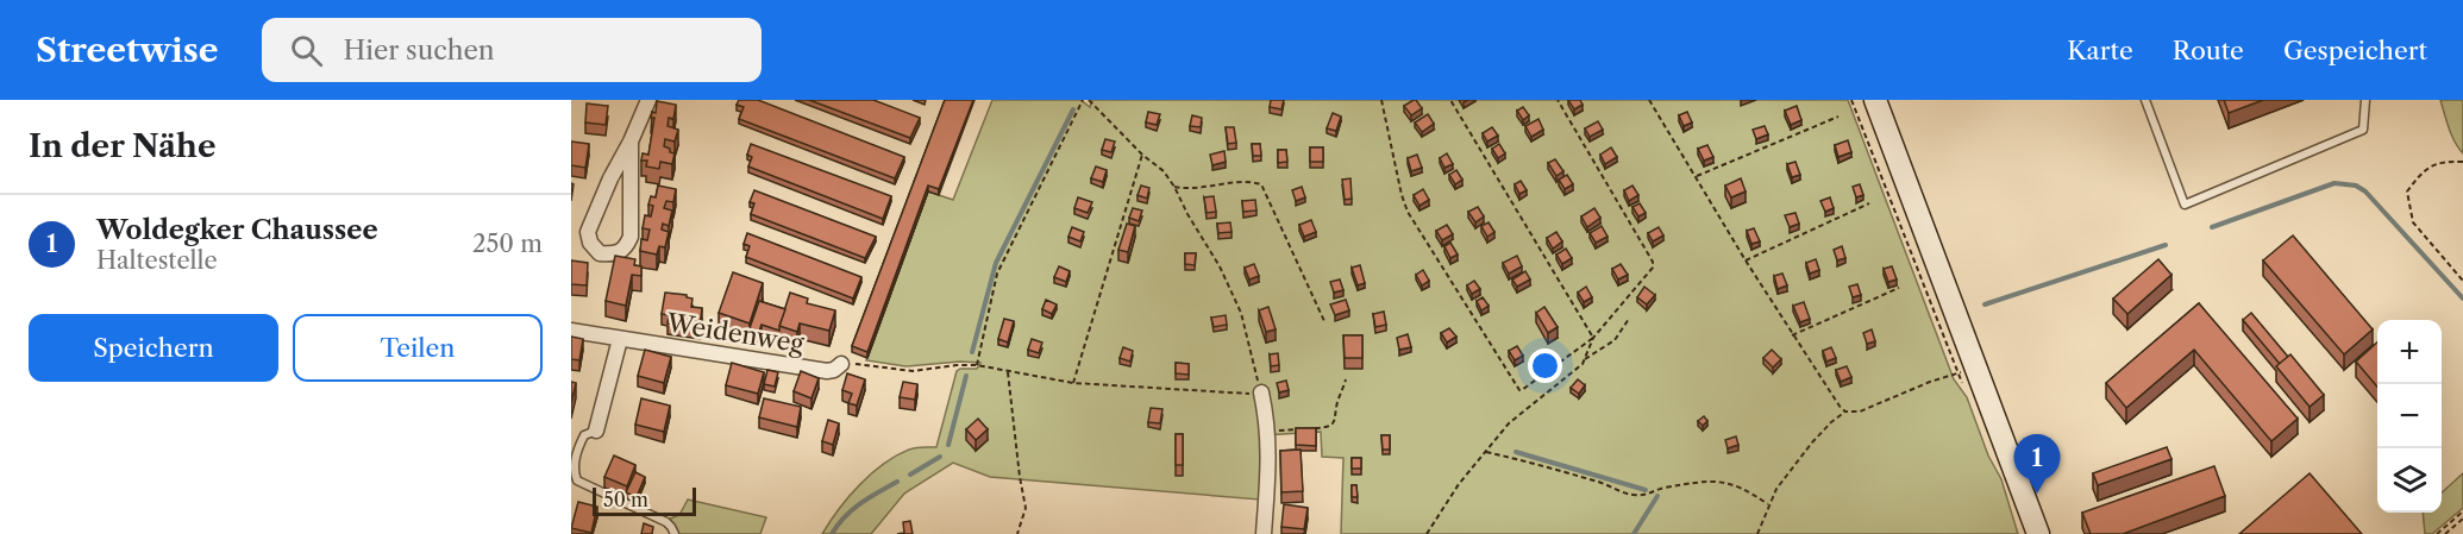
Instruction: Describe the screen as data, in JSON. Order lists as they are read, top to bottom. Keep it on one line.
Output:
{"streets":{"street":["Weidenweg"]},"scale_bar":"50 m","page":{"header":"Streetwise","search":"Hier suchen","nav":["Karte","Route","Gespeichert"],"heading":"In der Nähe","list":[{"mark":"1","name":"Woldegker Chaussee","note":"Haltestelle","value":"250 m"}],"buttons":["Speichern","Teilen"],"map_buttons":["+","−"],"pins":"1","scale":"50 m"}}
